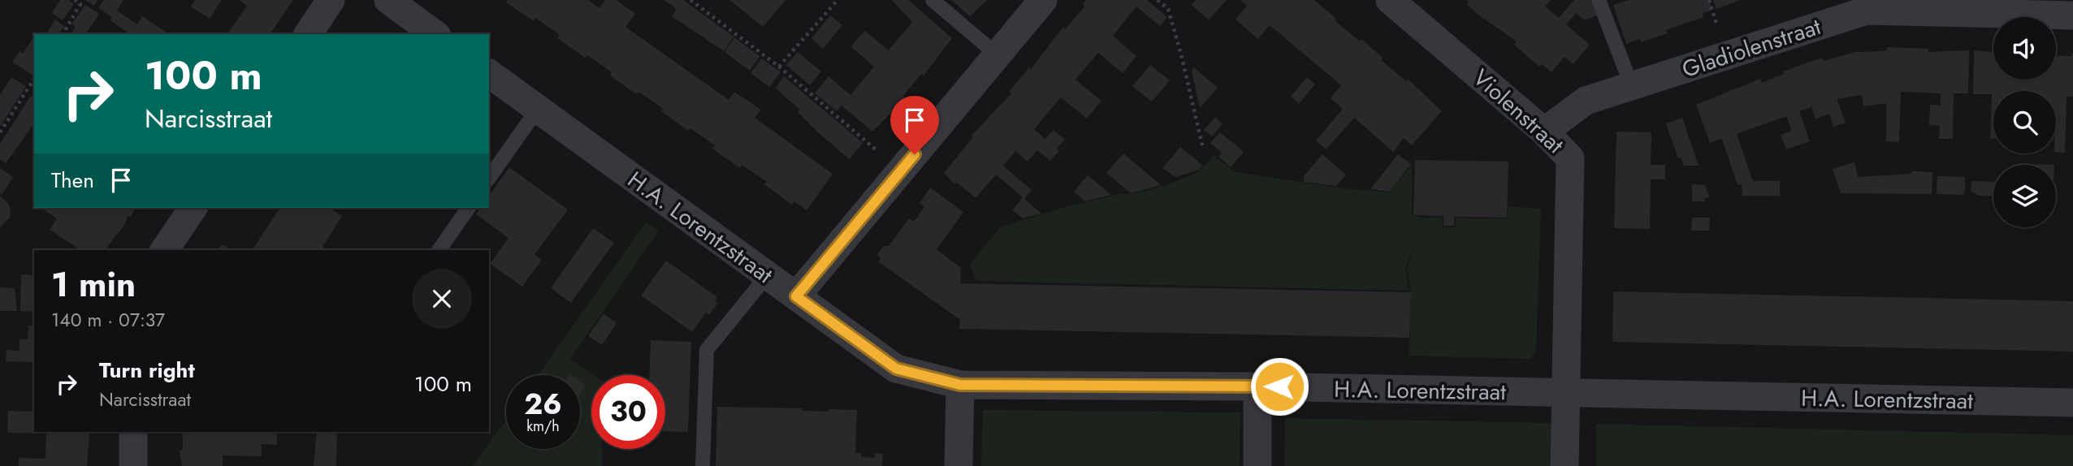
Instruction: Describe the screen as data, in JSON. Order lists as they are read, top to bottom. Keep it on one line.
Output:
{"streets":{"street":["Gladiolenstraat","Violenstraat","H.A. Lorentzstraat"]},"crossings":[["Gladiolenstraat","Violenstraat"],["Violenstraat","H.A. Lorentzstraat"]],"page":{"turn":["100 m","Narcisstraat"],"then":"Then","heading":["1 min","140 m · 07:37"],"list":[{"name":"Turn right","note":"Narcisstraat","value":"100 m"}],"speed":"26 km/h","limit":"30"}}
